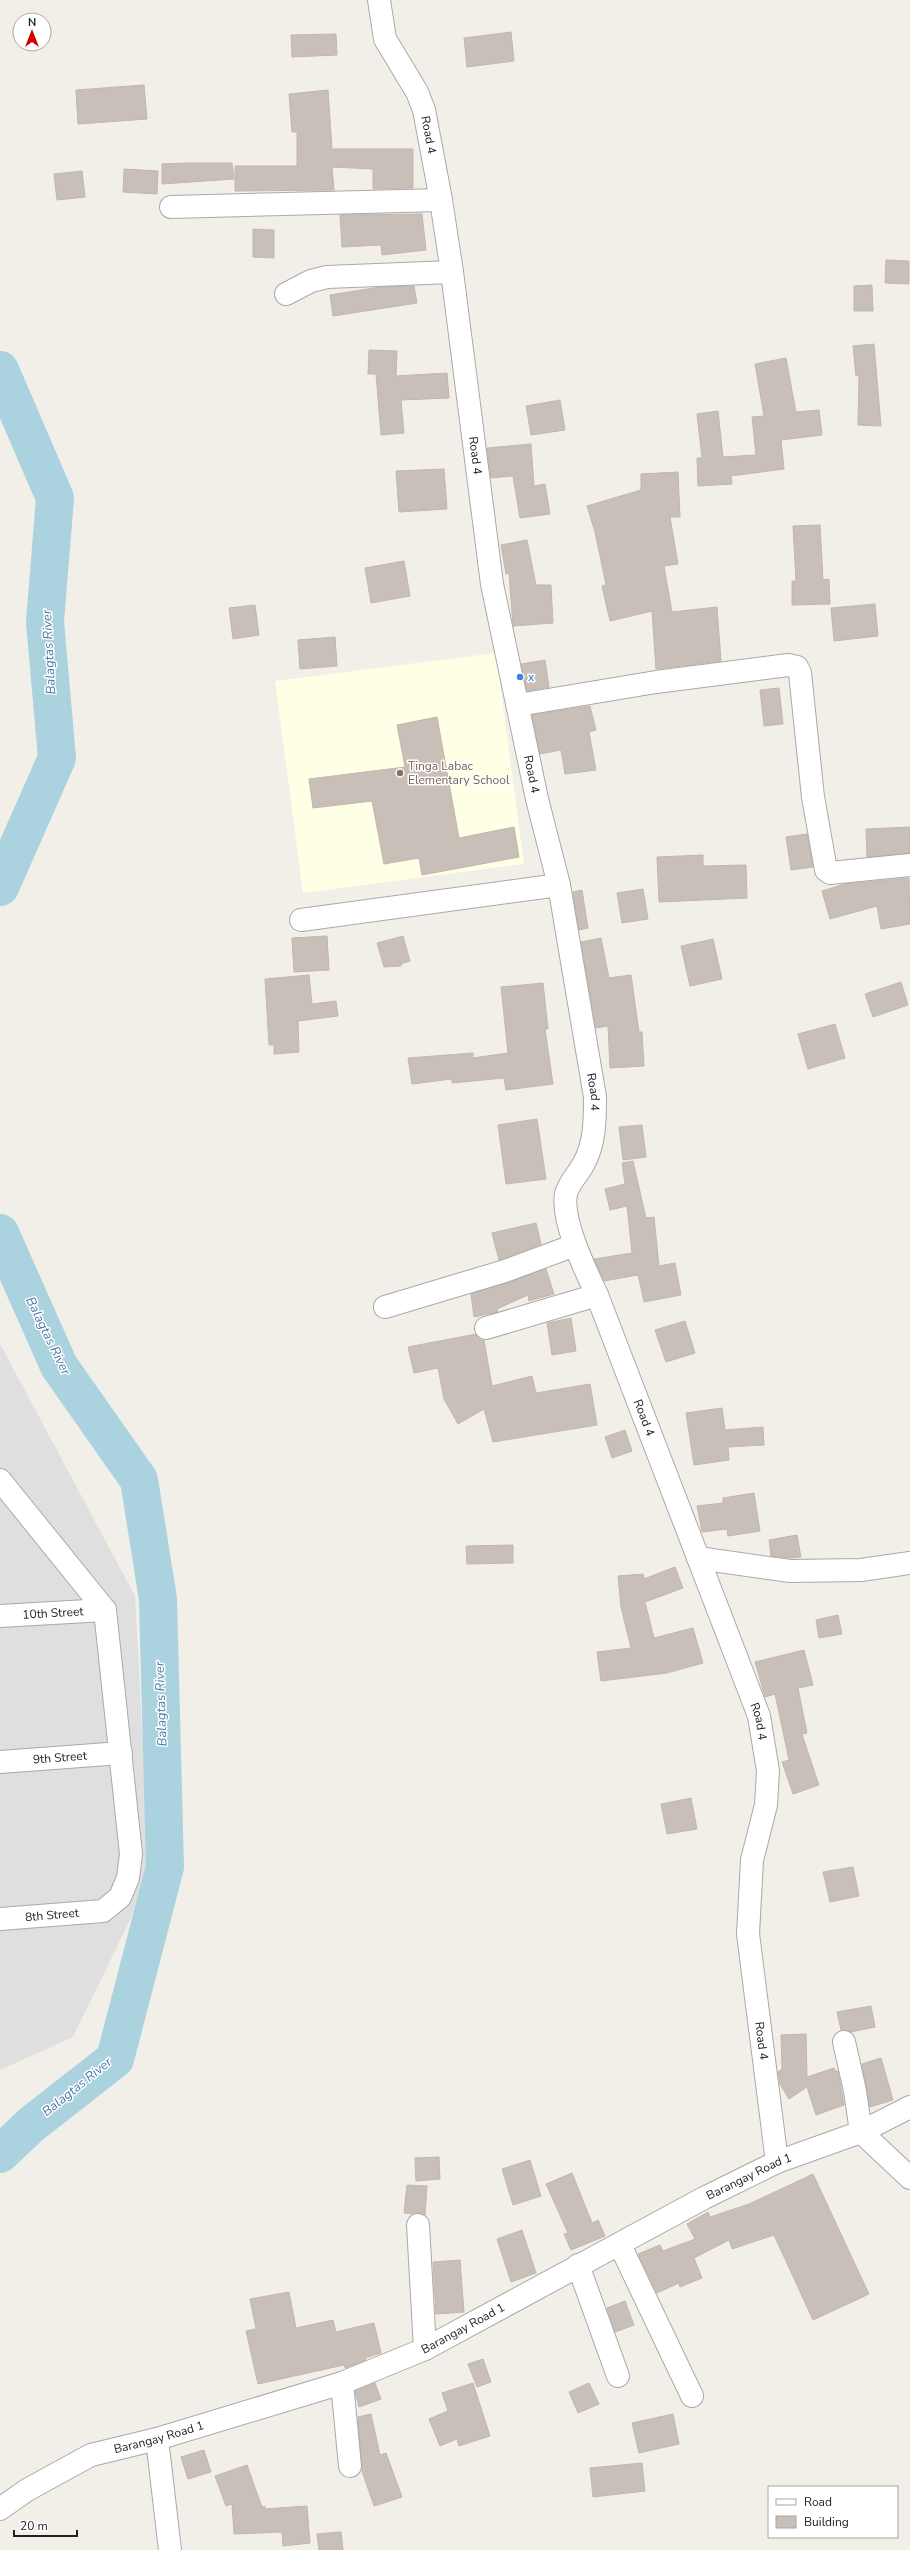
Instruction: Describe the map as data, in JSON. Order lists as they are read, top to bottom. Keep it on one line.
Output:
{"streets":{"street":["Road 4","10th Street","9th Street","8th Street","Barangay Road 1"]},"crossings":[["Road 4","Barangay Road 1"],["9th Street","8th Street"]],"water":["Balagtas River"],"places":["x","Tinga Labac Elementary School"],"legend":["Road","Building"],"scale_bar":"20 m","north":"top"}
